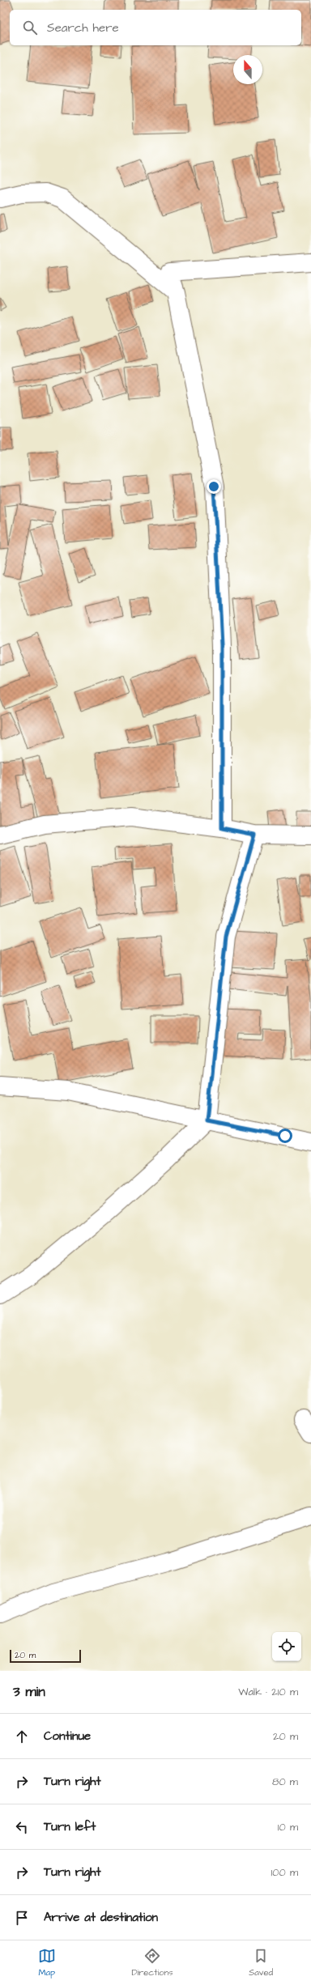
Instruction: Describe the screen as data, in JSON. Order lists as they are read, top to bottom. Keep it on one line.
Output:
{"scale_bar":"20 m","north":"top","page":{"search":"Search here","scale":"20 m","heading":["3 min","Walk · 210 m"],"list":[["Continue","20 m"],["Turn right","80 m"],["Turn left","10 m"],["Turn right","100 m"],"Arrive at destination"],"nav":["Map","Directions","Saved"]}}
